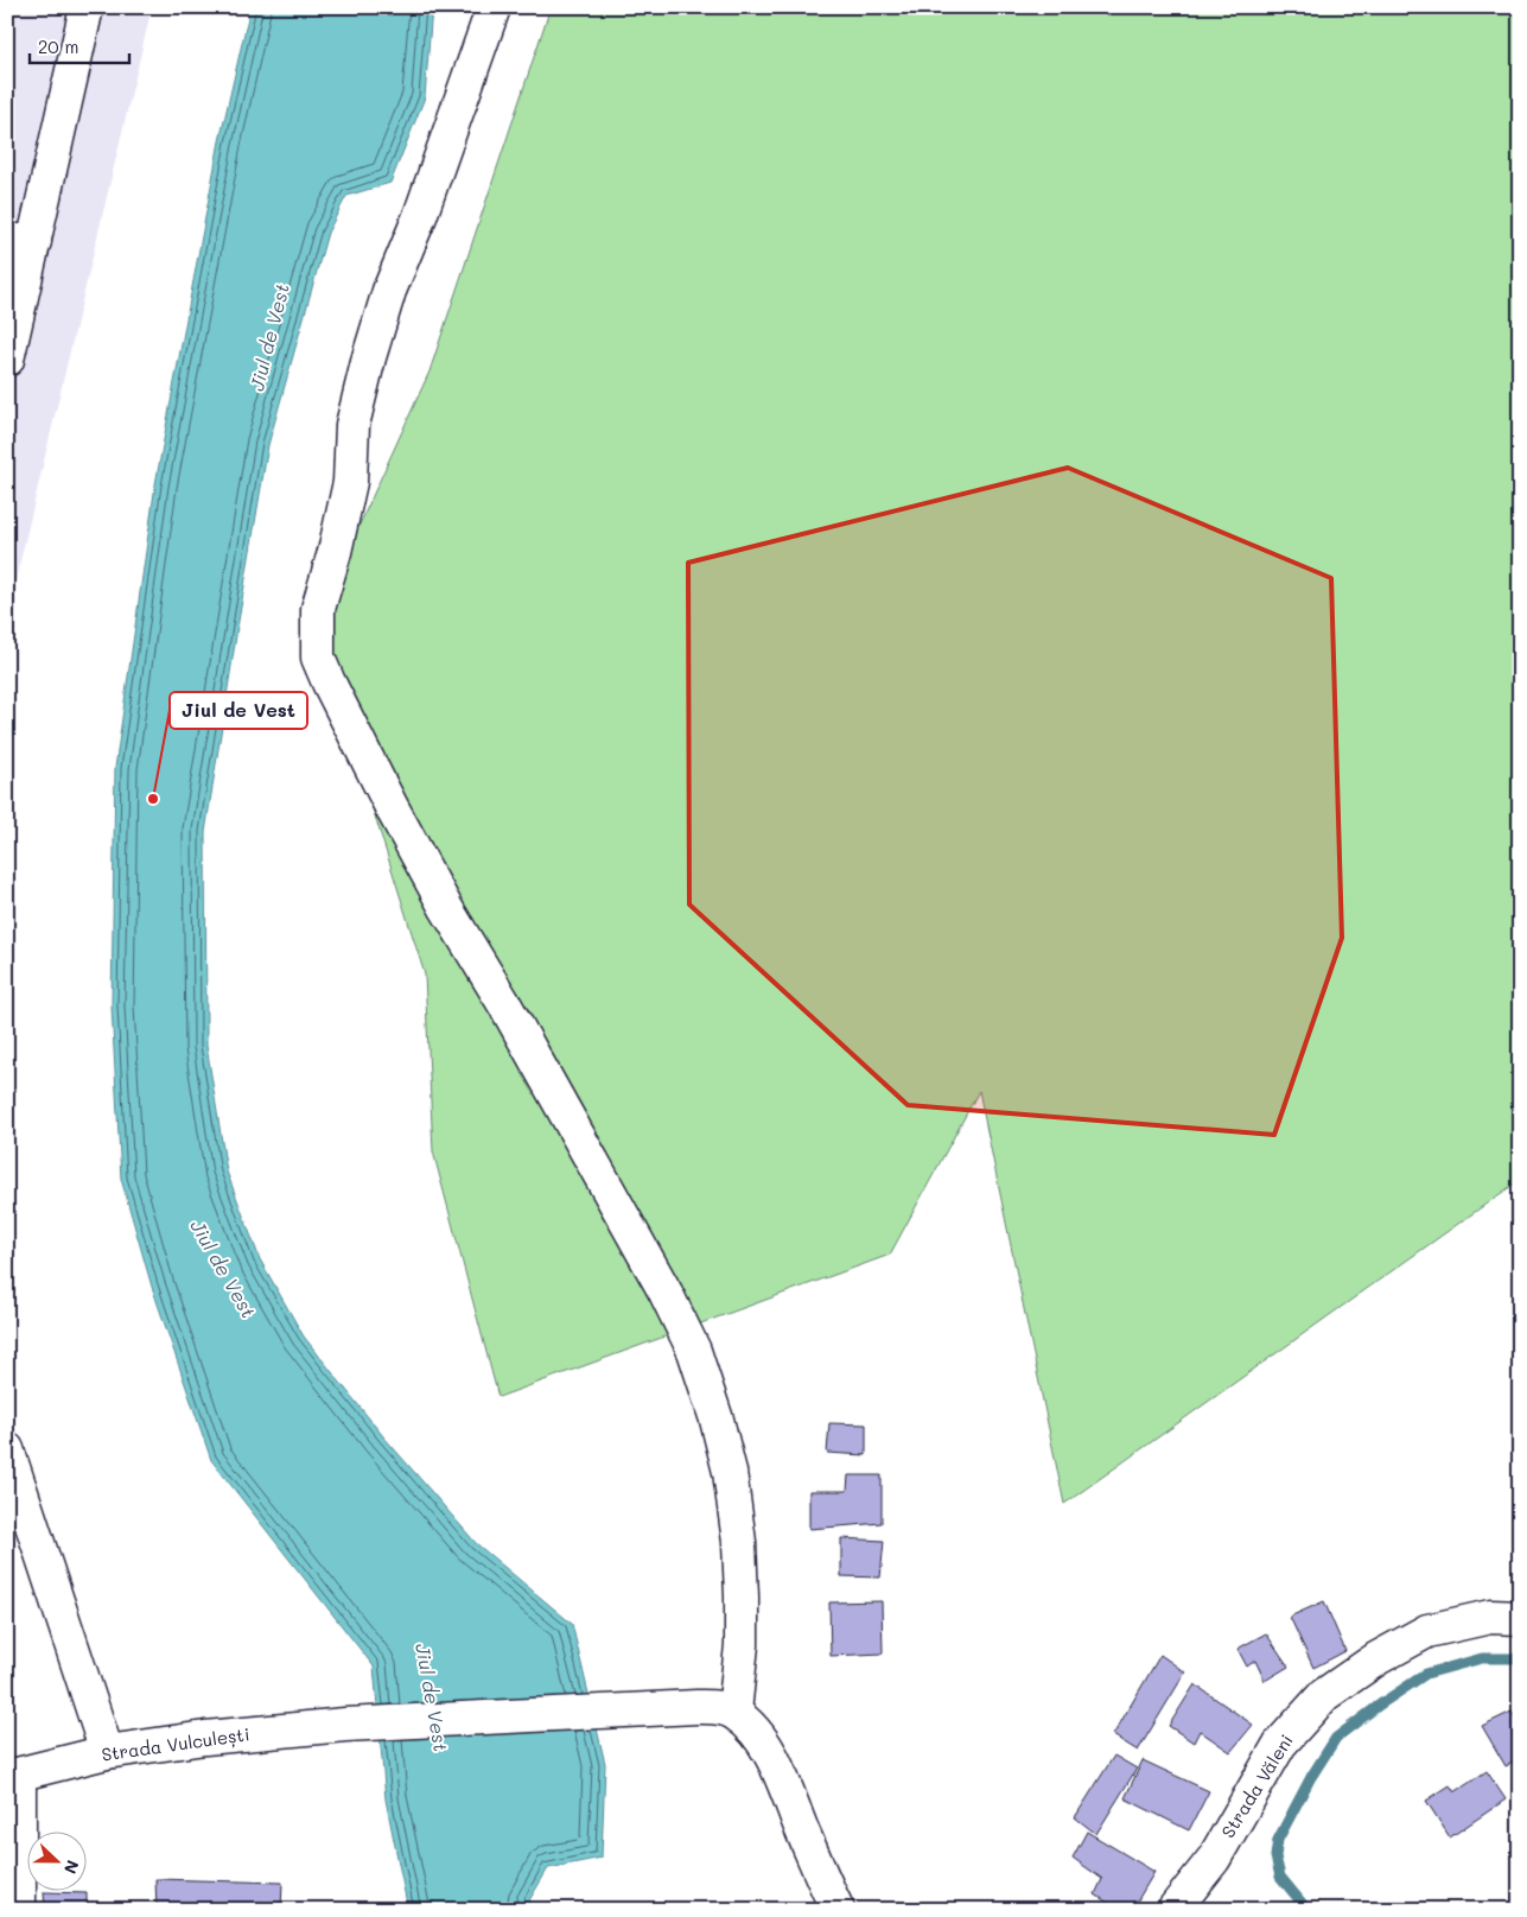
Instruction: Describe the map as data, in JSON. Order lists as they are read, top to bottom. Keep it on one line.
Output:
{"streets":{"street":["Strada Vulculești","Strada Văleni"]},"water":["Jiul de Vest"],"places":["Jiul de Vest"],"scale_bar":"20 m","north":"right"}
